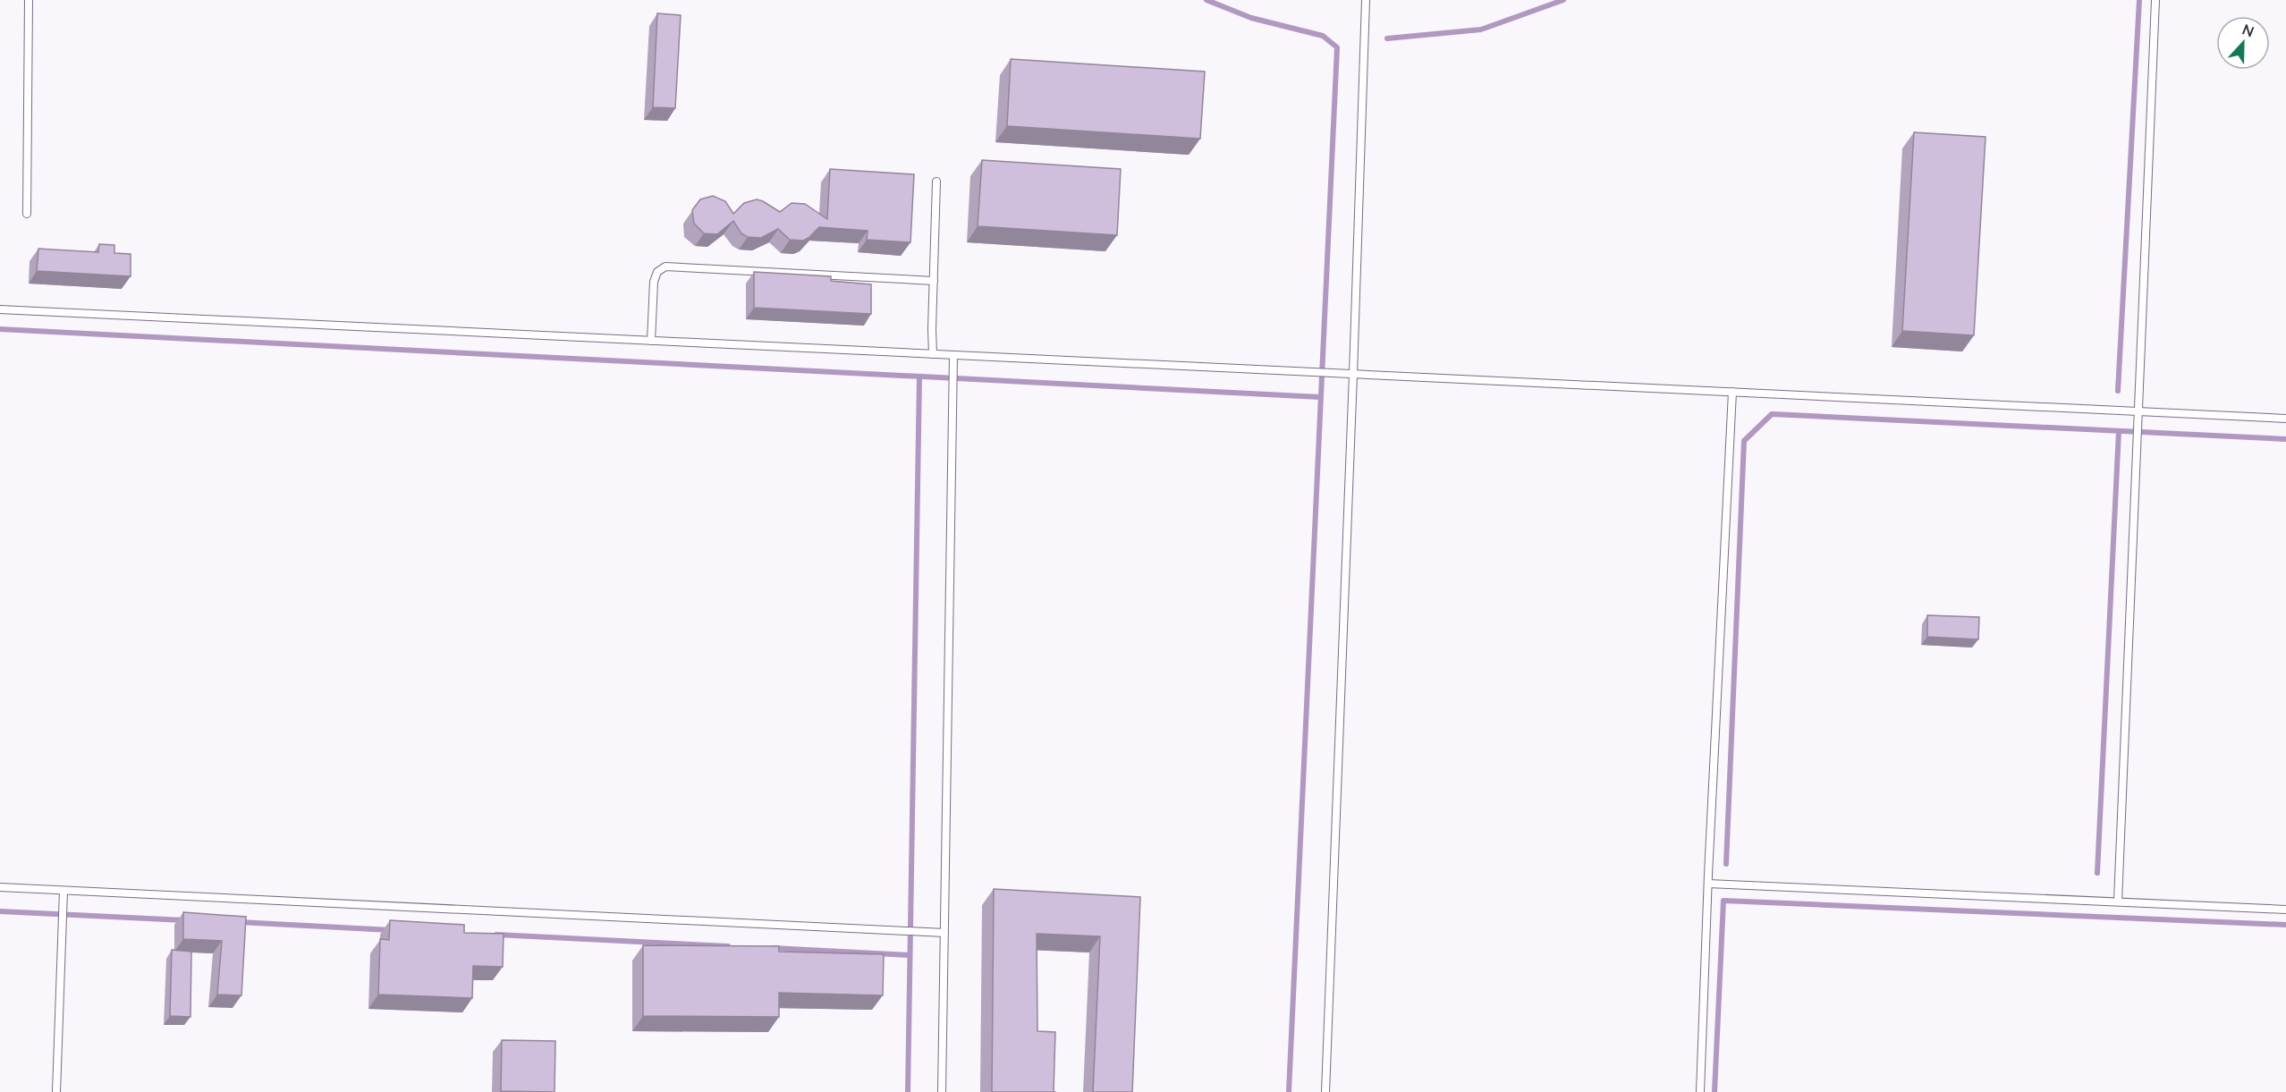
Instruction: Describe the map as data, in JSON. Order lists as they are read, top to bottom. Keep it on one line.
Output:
{"north":"top"}
